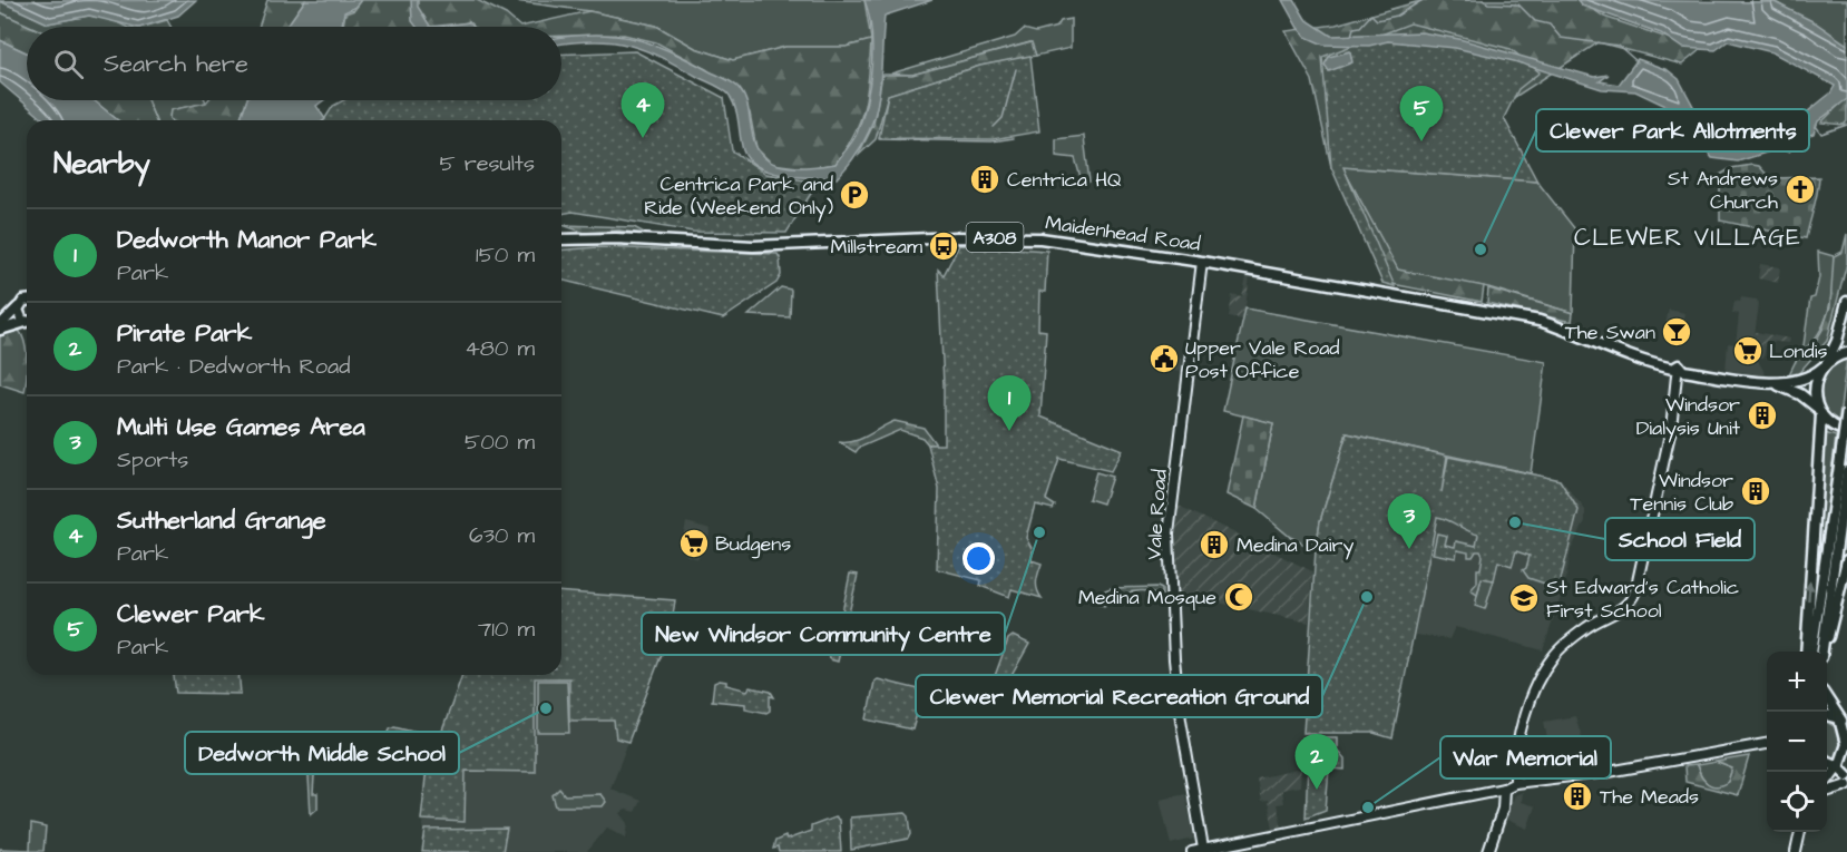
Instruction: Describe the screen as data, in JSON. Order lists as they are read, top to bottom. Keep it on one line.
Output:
{"streets":{"main road":["Maidenhead Road","A308","Vale Road"]},"crossings":[["Maidenhead Road","A308"],["Maidenhead Road","Vale Road"]],"districts":["CLEWER VILLAGE"],"places":{"building":["Centrica HQ","Windsor Dialysis Unit","Windsor Tennis Club","Medina Dairy","The Meads"],"church":["St Andrews Church"],"parking":["Centrica Park and Ride (Weekend Only)"],"bus stop":["Millstream"],"other":["Clewer Park Allotments","School Field","New Windsor Community Centre","Clewer Memorial Recreation Ground","Dedworth Middle School","War Memorial"],"bar":["The Swan"],"supermarket":["Londis","Budgens"],"public building":["Upper Vale Road Post Office"],"mosque":["Medina Mosque"],"school or university":["St Edward's Catholic First School"]},"page":{"search":"Search here","pins":["4","5","1","3","2"],"heading":["Nearby","5 results"],"list":[{"mark":"1","name":"Dedworth Manor Park","note":"Park","value":"150 m"},{"mark":"2","name":"Pirate Park","note":"Park · Dedworth Road","value":"480 m"},{"mark":"3","name":"Multi Use Games Area","note":"Sports","value":"500 m"},{"mark":"4","name":"Sutherland Grange","note":"Park","value":"630 m"},{"mark":"5","name":"Clewer Park","note":"Park","value":"710 m"}],"map_buttons":["+","−"]}}
